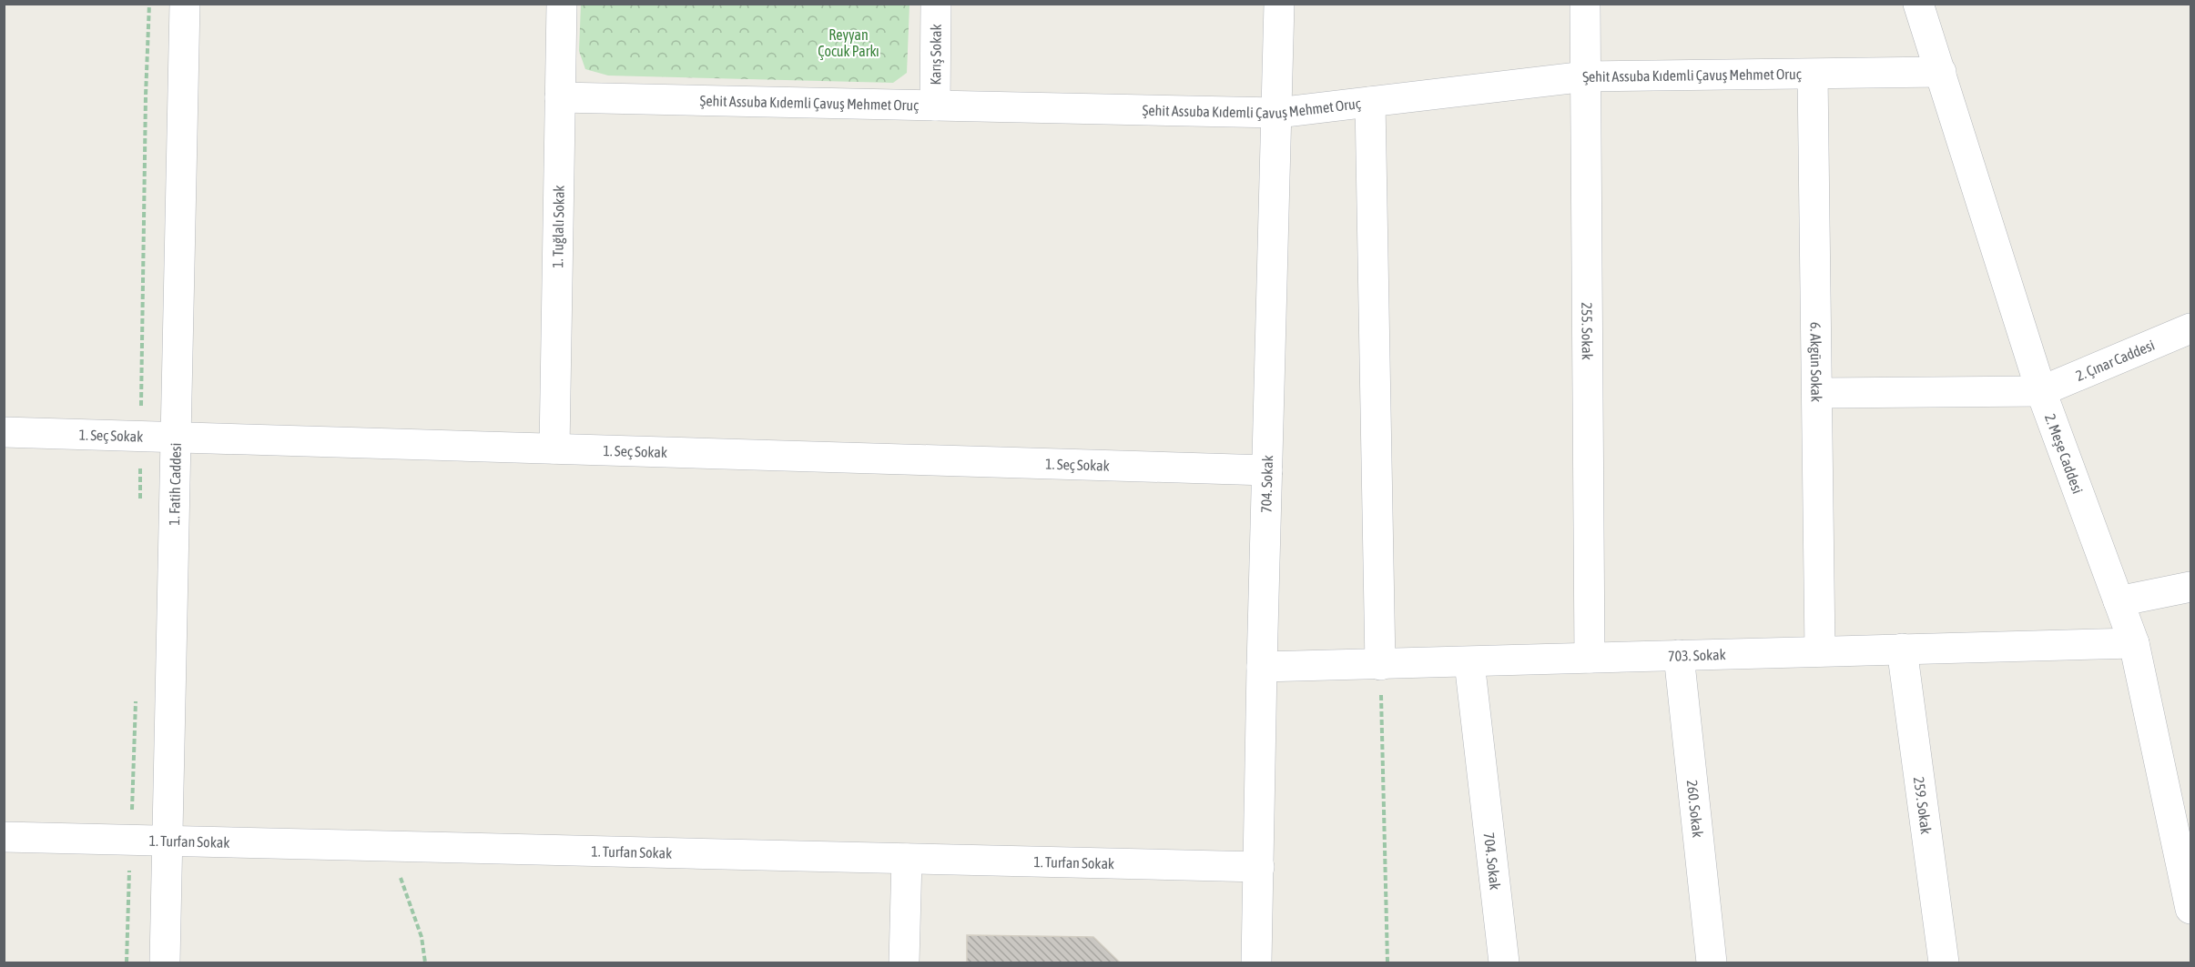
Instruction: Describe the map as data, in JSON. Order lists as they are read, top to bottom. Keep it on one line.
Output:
{"streets":{"street":["Karış Sokak","Şehit Assuba Kıdemli Çavuş Mehmet Oruç","1. Tuğlalı Sokak","255. Sokak","2. Çınar Caddesi","6. Akgün Sokak","1. Seç Sokak","2. Meşe Caddesi","1. Fatih Caddesi","704. Sokak","703. Sokak","259. Sokak","260. Sokak","1. Turfan Sokak"]},"crossings":[["Karış Sokak","Şehit Assuba Kıdemli Çavuş Mehmet Oruç"],["Şehit Assuba Kıdemli Çavuş Mehmet Oruç","1. Tuğlalı Sokak"],["Şehit Assuba Kıdemli Çavuş Mehmet Oruç","255. Sokak"],["Şehit Assuba Kıdemli Çavuş Mehmet Oruç","6. Akgün Sokak"],["Şehit Assuba Kıdemli Çavuş Mehmet Oruç","2. Meşe Caddesi"],["Şehit Assuba Kıdemli Çavuş Mehmet Oruç","704. Sokak"],["1. Tuğlalı Sokak","1. Seç Sokak"],["255. Sokak","703. Sokak"],["2. Çınar Caddesi","2. Meşe Caddesi"],["6. Akgün Sokak","703. Sokak"],["1. Seç Sokak","1. Fatih Caddesi"],["1. Seç Sokak","704. Sokak"],["2. Meşe Caddesi","703. Sokak"],["1. Fatih Caddesi","1. Turfan Sokak"],["704. Sokak","703. Sokak"],["704. Sokak","1. Turfan Sokak"],["703. Sokak","259. Sokak"],["703. Sokak","260. Sokak"]],"parks":["Reyyan Çocuk Parkı"]}
